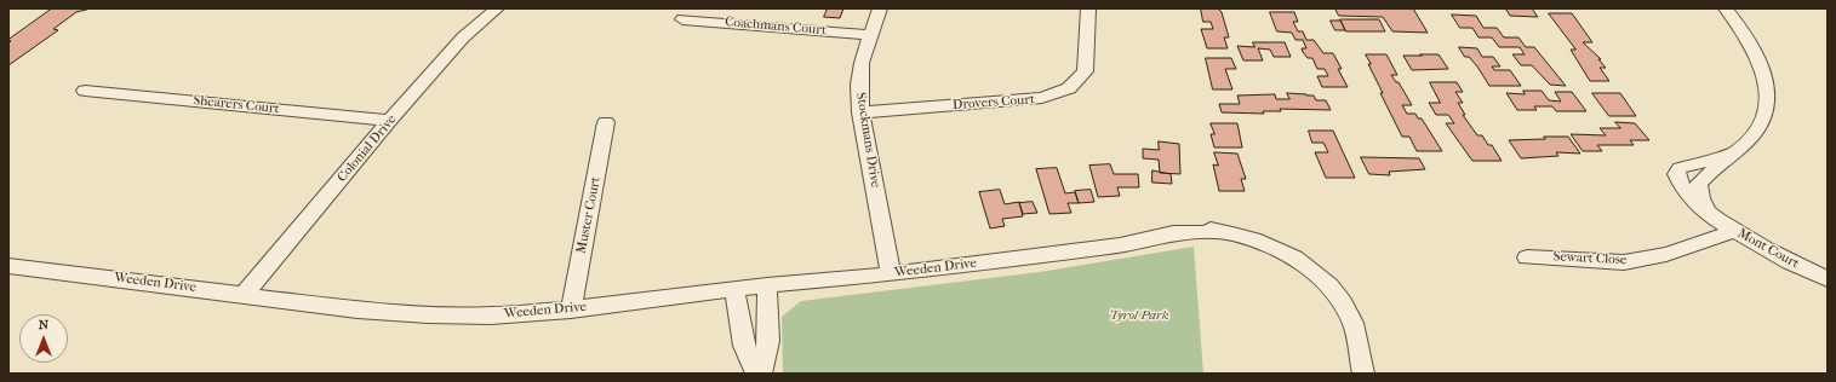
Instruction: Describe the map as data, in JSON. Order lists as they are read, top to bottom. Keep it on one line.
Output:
{"streets":{"street":["Coachmans Court","Drovers Court","Shearers Court","Stockmans Drive","Colonial Drive","Muster Court","Mont Court","Sewart Close","Weeden Drive"]},"crossings":[["Coachmans Court","Stockmans Drive"],["Drovers Court","Stockmans Drive"],["Shearers Court","Colonial Drive"],["Stockmans Drive","Weeden Drive"],["Colonial Drive","Weeden Drive"],["Muster Court","Weeden Drive"],["Mont Court","Sewart Close"]],"parks":["Tyrol Park"],"north":"top"}
